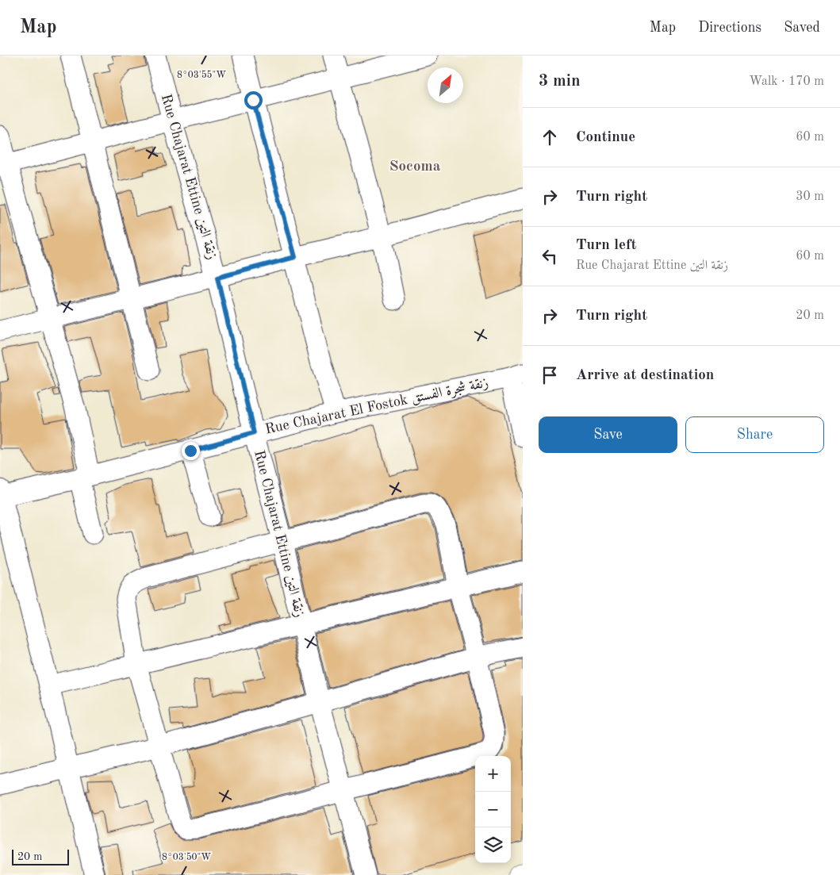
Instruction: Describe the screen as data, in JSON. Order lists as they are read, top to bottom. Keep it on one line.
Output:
{"streets":{"street":["Rue Chajarat Ettine زنقة التين","Rue Chajarat El Fostok زنقة شجرة الفستق"]},"crossings":[["Rue Chajarat Ettine زنقة التين","Rue Chajarat El Fostok زنقة شجرة الفستق"]],"districts":["Socoma"],"scale_bar":"20 m","north":"top right","page":{"header":"Map","nav":["Map","Directions","Saved"],"heading":["3 min","Walk · 170 m"],"list":[["Continue","60 m"],["Turn right","30 m"],["Turn left","Rue Chajarat Ettine زنقة التين","60 m"],["Turn right","20 m"],"Arrive at destination"],"buttons":["Save","Share"],"map_buttons":["+","−"],"scale":"20 m"},"coordinates":["8°03'55\"W","8°03'50\"W"]}
